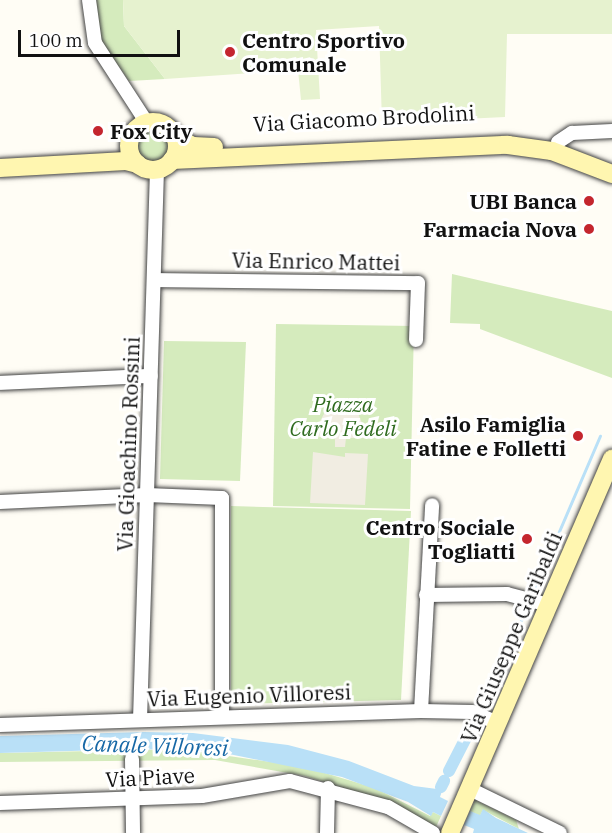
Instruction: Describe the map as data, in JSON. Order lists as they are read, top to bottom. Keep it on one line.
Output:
{"streets":{"main road":["Via Giacomo Brodolini","Via Giuseppe Garibaldi"],"street":["Via Enrico Mattei","Via Gioachino Rossini","Via Eugenio Villoresi","Via Piave"]},"crossings":[["Via Giacomo Brodolini","Via Gioachino Rossini"],["Via Enrico Mattei","Via Gioachino Rossini"],["Via Gioachino Rossini","Via Eugenio Villoresi"],["Via Giuseppe Garibaldi","Via Eugenio Villoresi"]],"water":["Canale Villoresi"],"parks":["Piazza Carlo Fedeli"],"places":["Centro Sportivo Comunale","Fox City","UBI Banca","Farmacia Nova","Asilo Famiglia Fatine e Folletti","Centro Sociale Togliatti"],"scale_bar":"100 m"}
